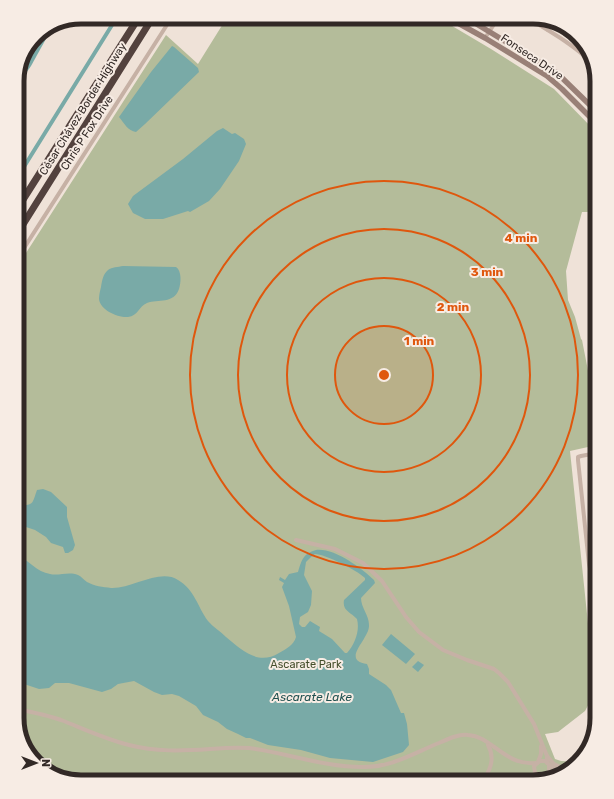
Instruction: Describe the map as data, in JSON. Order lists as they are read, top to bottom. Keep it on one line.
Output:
{"streets":{"highway":["César Chávez Border Highway"],"main road":["Fonseca Drive"],"street":["Chris P Fox Drive"]},"water":["Ascarate Lake"],"parks":["Ascarate Park"],"north":"right","rings":["4 min","3 min","2 min","1 min"]}
